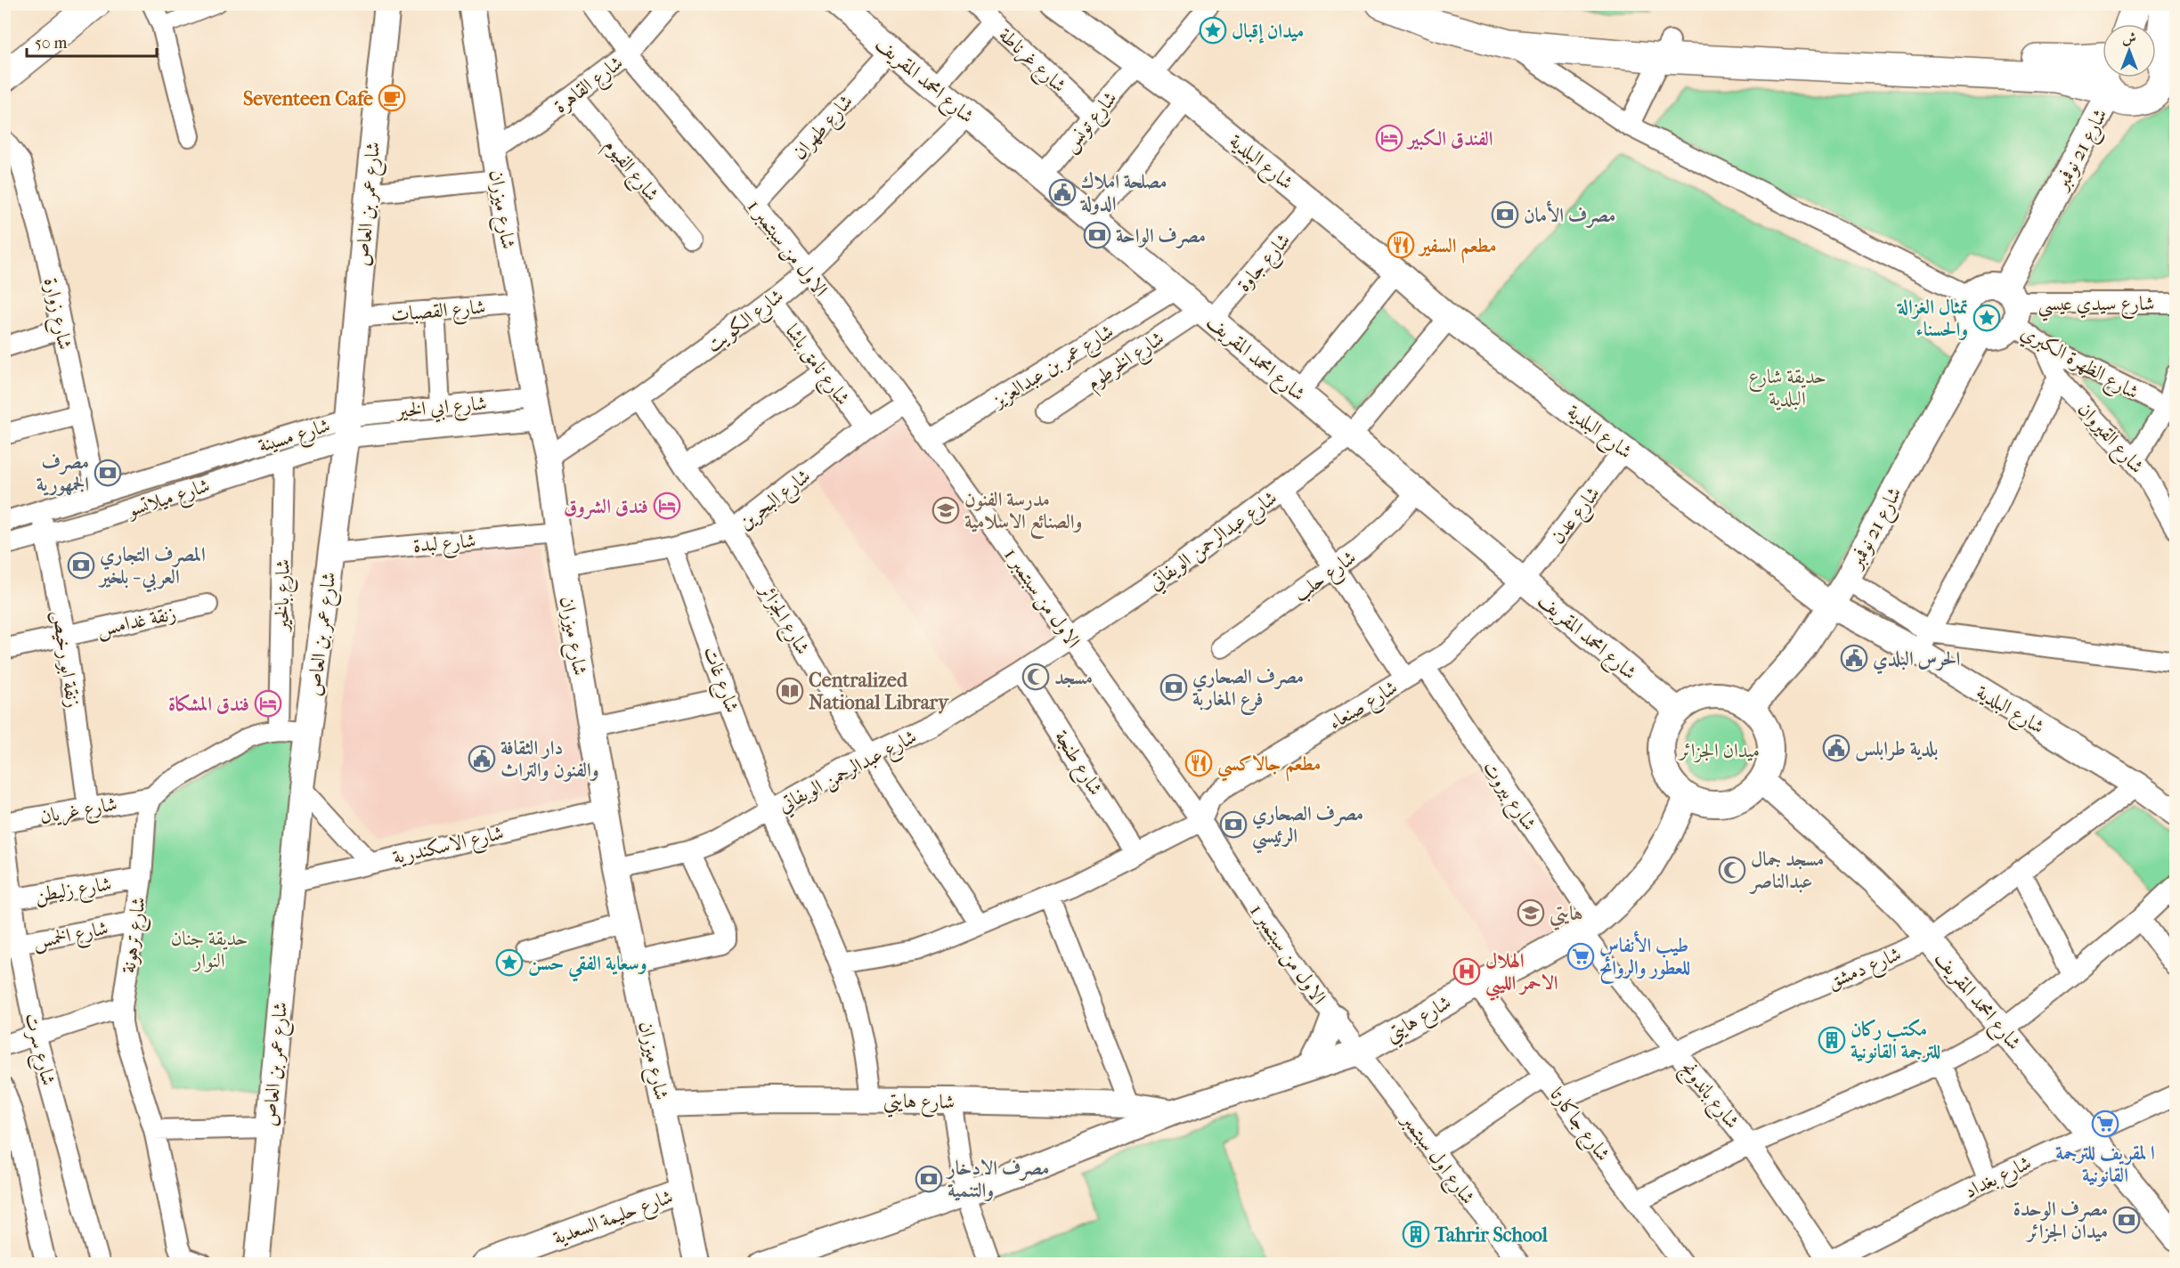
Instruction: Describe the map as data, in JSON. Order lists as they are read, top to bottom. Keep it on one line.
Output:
{"streets":{"street":["شارع غرناطة","شارع امحمد المقريف","شارع القاهرة","شارع تونس","شارع طهران","شارع 21 نوفمبر","شارع البلدية","شارع الفيوم","شارع عمر بن العاص","شارع ميزران","الاول من سبتمبر 1","شارع جاوة","شارع سيدي عيسي","شارع القصبات","شارع زوارة","شارع الكويت","شارع الخرطوم","شارع الظهرة الكبري","شارع نامق باشا","شارع عمر بن عبدالعزيز","شارع ابي الخير","شارع مسينة","شارع القيروان","شارع ميلاتسو","شارع البحرين","شارع عدن","شارع عبدالرحمن الويفاتي","شارع لبدة","شارع حلب","شارع بالخير","شارع الجزائر","زنقة غدامس","زنقة ابو رخيص","شارع غات","شارع صنعاء","شارع طنجة","شارع بيروت","شارع غريان","شارع الاسكندرية","شارع زليطن","شارع الخمس","شارع ترهونة","شارع دمشق","شارع هايتي","شارع سرت","شارع باندونج","شارع جاكارتا","شارع اول سبتمبر","شارع بغداد","شارع حليمة السعدية"]},"crossings":[["شارع غرناطة","شارع تونس"],["شارع امحمد المقريف","شارع تونس"],["شارع امحمد المقريف","شارع طهران"],["شارع امحمد المقريف","شارع 21 نوفمبر"],["شارع امحمد المقريف","شارع جاوة"],["شارع امحمد المقريف","شارع الكويت"],["شارع امحمد المقريف","شارع الخرطوم"],["شارع امحمد المقريف","شارع عمر بن عبدالعزيز"],["شارع امحمد المقريف","شارع عدن"],["شارع امحمد المقريف","شارع عبدالرحمن الويفاتي"],["شارع امحمد المقريف","شارع حلب"],["شارع امحمد المقريف","شارع صنعاء"],["شارع امحمد المقريف","شارع دمشق"],["شارع امحمد المقريف","شارع هايتي"],["شارع امحمد المقريف","شارع بغداد"],["شارع القاهرة","شارع الفيوم"],["شارع القاهرة","شارع ميزران"],["شارع القاهرة","الاول من سبتمبر 1"],["شارع تونس","شارع البلدية"],["شارع طهران","الاول من سبتمبر 1"],["شارع 21 نوفمبر","شارع البلدية"],["شارع 21 نوفمبر","شارع سيدي عيسي"],["شارع 21 نوفمبر","شارع الظهرة الكبري"],["شارع 21 نوفمبر","شارع هايتي"],["شارع البلدية","شارع جاوة"],["شارع البلدية","شارع عدن"],["شارع البلدية","شارع عبدالرحمن الويفاتي"],["شارع البلدية","شارع دمشق"],["شارع عمر بن العاص","شارع القصبات"],["شارع عمر بن العاص","شارع ابي الخير"],["شارع عمر بن العاص","شارع مسينة"],["شارع عمر بن العاص","شارع لبدة"],["شارع عمر بن العاص","شارع الاسكندرية"],["شارع ميزران","شارع القصبات"],["شارع ميزران","شارع الكويت"],["شارع ميزران","شارع ابي الخير"],["شارع ميزران","شارع البحرين"],["شارع ميزران","شارع عبدالرحمن الويفاتي"],["شارع ميزران","شارع لبدة"],["شارع ميزران","شارع الاسكندرية"],["شارع ميزران","شارع هايتي"],["شارع ميزران","شارع حليمة السعدية"],["الاول من سبتمبر 1","شارع الكويت"],["الاول من سبتمبر 1","شارع عمر بن عبدالعزيز"],["الاول من سبتمبر 1","شارع البحرين"],["الاول من سبتمبر 1","شارع عبدالرحمن الويفاتي"],["الاول من سبتمبر 1","شارع صنعاء"],["الاول من سبتمبر 1","شارع هايتي"],["الاول من سبتمبر 1","شارع اول سبتمبر"],["شارع جاوة","شارع الخرطوم"],["شارع سيدي عيسي","شارع الظهرة الكبري"],["شارع زوارة","شارع ميلاتسو"],["شارع الكويت","شارع نامق باشا"],["شارع الكويت","شارع الجزائر"],["شارع الظهرة الكبري","شارع القيروان"],["شارع نامق باشا","شارع البحرين"],["شارع ابي الخير","شارع مسينة"],["شارع مسينة","شارع ميلاتسو"],["شارع مسينة","شارع بالخير"],["شارع ميلاتسو","زنقة ابو رخيص"],["شارع البحرين","شارع الجزائر"],["شارع البحرين","شارع غات"],["شارع عدن","شارع صنعاء"],["شارع عبدالرحمن الويفاتي","شارع الجزائر"],["شارع عبدالرحمن الويفاتي","شارع غات"],["شارع عبدالرحمن الويفاتي","شارع طنجة"],["زنقة غدامس","زنقة ابو رخيص"],["زنقة ابو رخيص","شارع غريان"],["شارع غات","شارع هايتي"],["شارع صنعاء","شارع بيروت"],["شارع بيروت","شارع هايتي"],["شارع بيروت","شارع باندونج"],["شارع غريان","شارع ترهونة"],["شارع زليطن","شارع ترهونة"],["شارع زليطن","شارع سرت"],["شارع الخمس","شارع ترهونة"],["شارع الخمس","شارع سرت"],["شارع دمشق","شارع باندونج"],["شارع دمشق","شارع جاكارتا"],["شارع هايتي","شارع باندونج"],["شارع هايتي","شارع جاكارتا"],["شارع هايتي","شارع اول سبتمبر"],["شارع باندونج","شارع بغداد"]],"parks":["حديقة شارع البلدية","ميدان الجزائر","حديقة جنان النوار"],"places":{"place":["ميدان إقبال","تمثال الغزالة والحسناء","وسعاية الفقي حسن"],"cafe":["Seventeen Cafe"],"hotel":["الفندق الكبير","فندق الشروق","فندق المشكاة"],"public building":["مصلحة املاك الدولة","الحرس البلدي","بلدية طرابلس","دار الثقافة والفنون والتراث"],"bank":["مصرف الأمان","مصرف الواحة","مصرف الجمهورية","المصرف التجاري العربي - بلخير","مصرف الصحاري فرع المغاربة","مصرف الصحاري الرئيسي","مصرف الادخار والتنمية","مصرف الوحدة ميدان الجزائر"],"restaurant":["مطعم السفير","مطعم جالاكسي"],"school or university":["مدرسة الفنون والصنائع الاسلامية","هايتي"],"mosque":["مسجد","مسجد جمال عبدالناصر"],"library":["Centralized National Library"],"supermarket":["طيب الأنفاس للعطور والروائح","ا لمقريف للترجمة القانونية"],"hospital":["الهلال الاحمر الليبي"],"building":["مكتب ركان للترجمة القانونية","Tahrir School"]},"scale_bar":"50 m","north":"top"}
